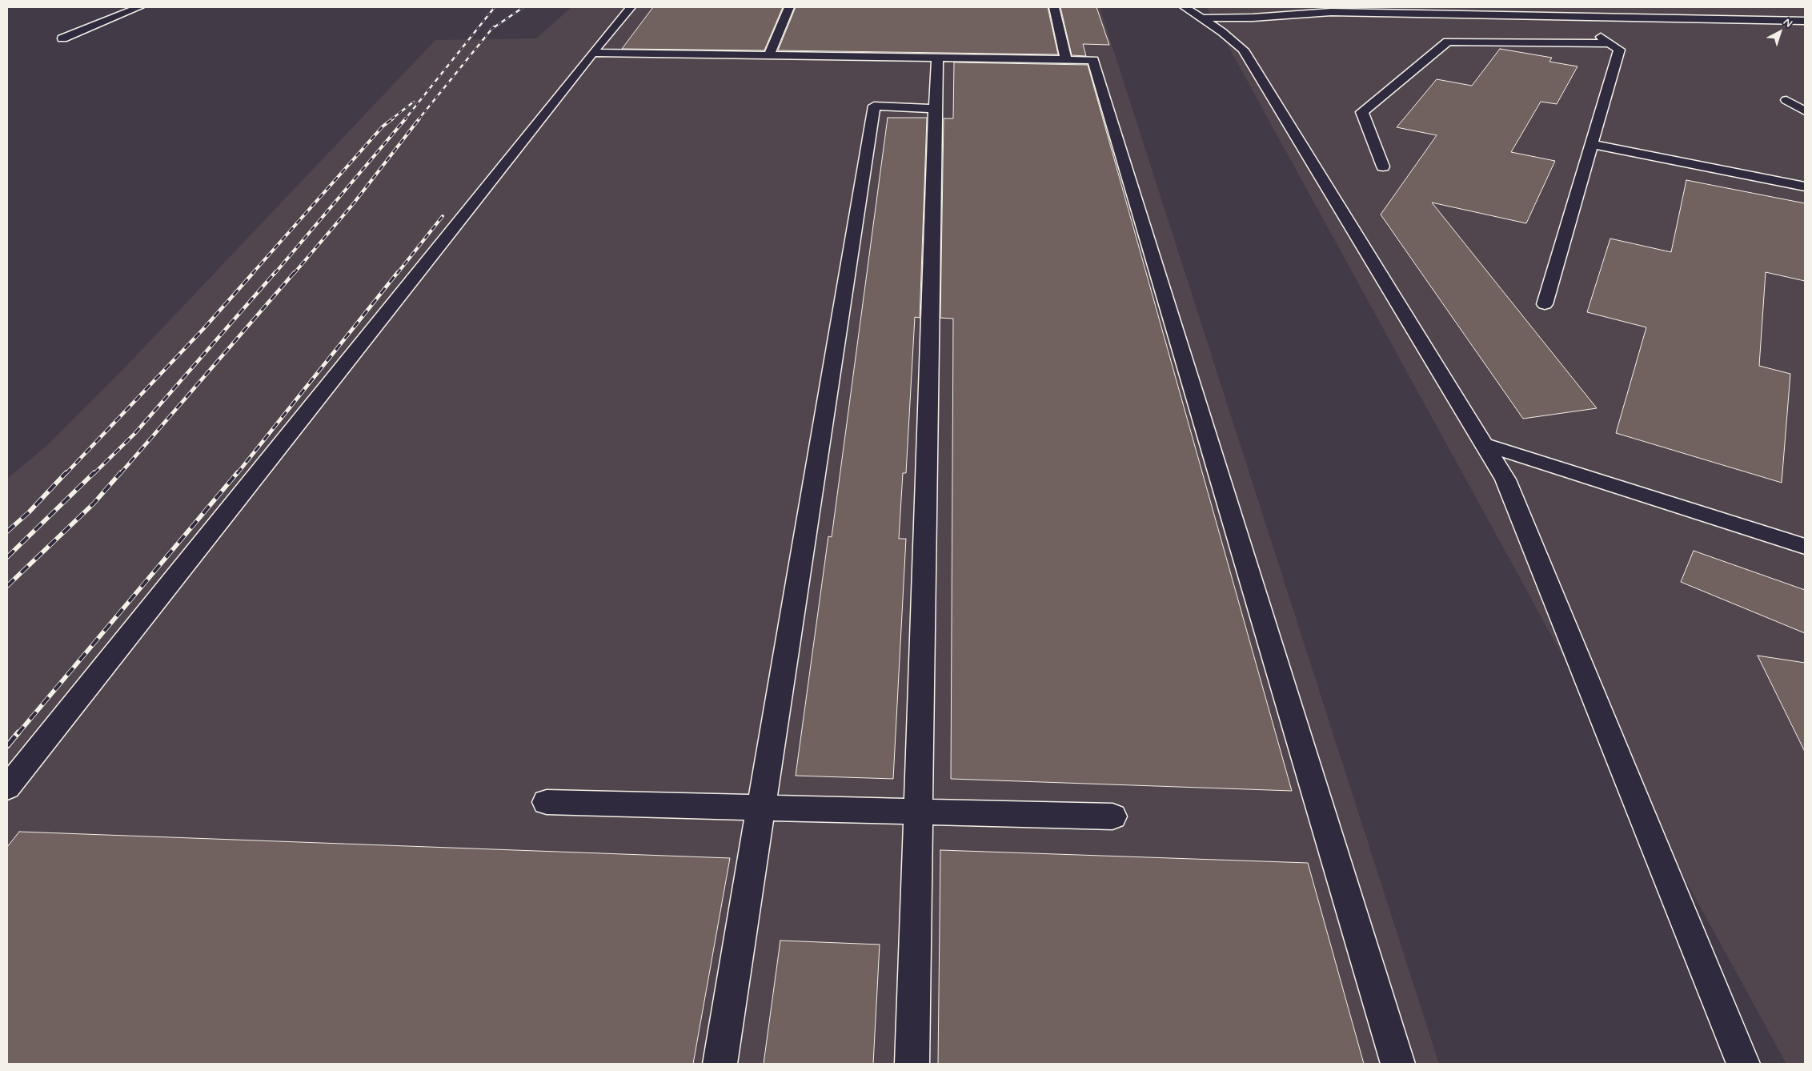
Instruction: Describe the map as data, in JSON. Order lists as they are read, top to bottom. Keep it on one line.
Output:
{"north":"top right"}
